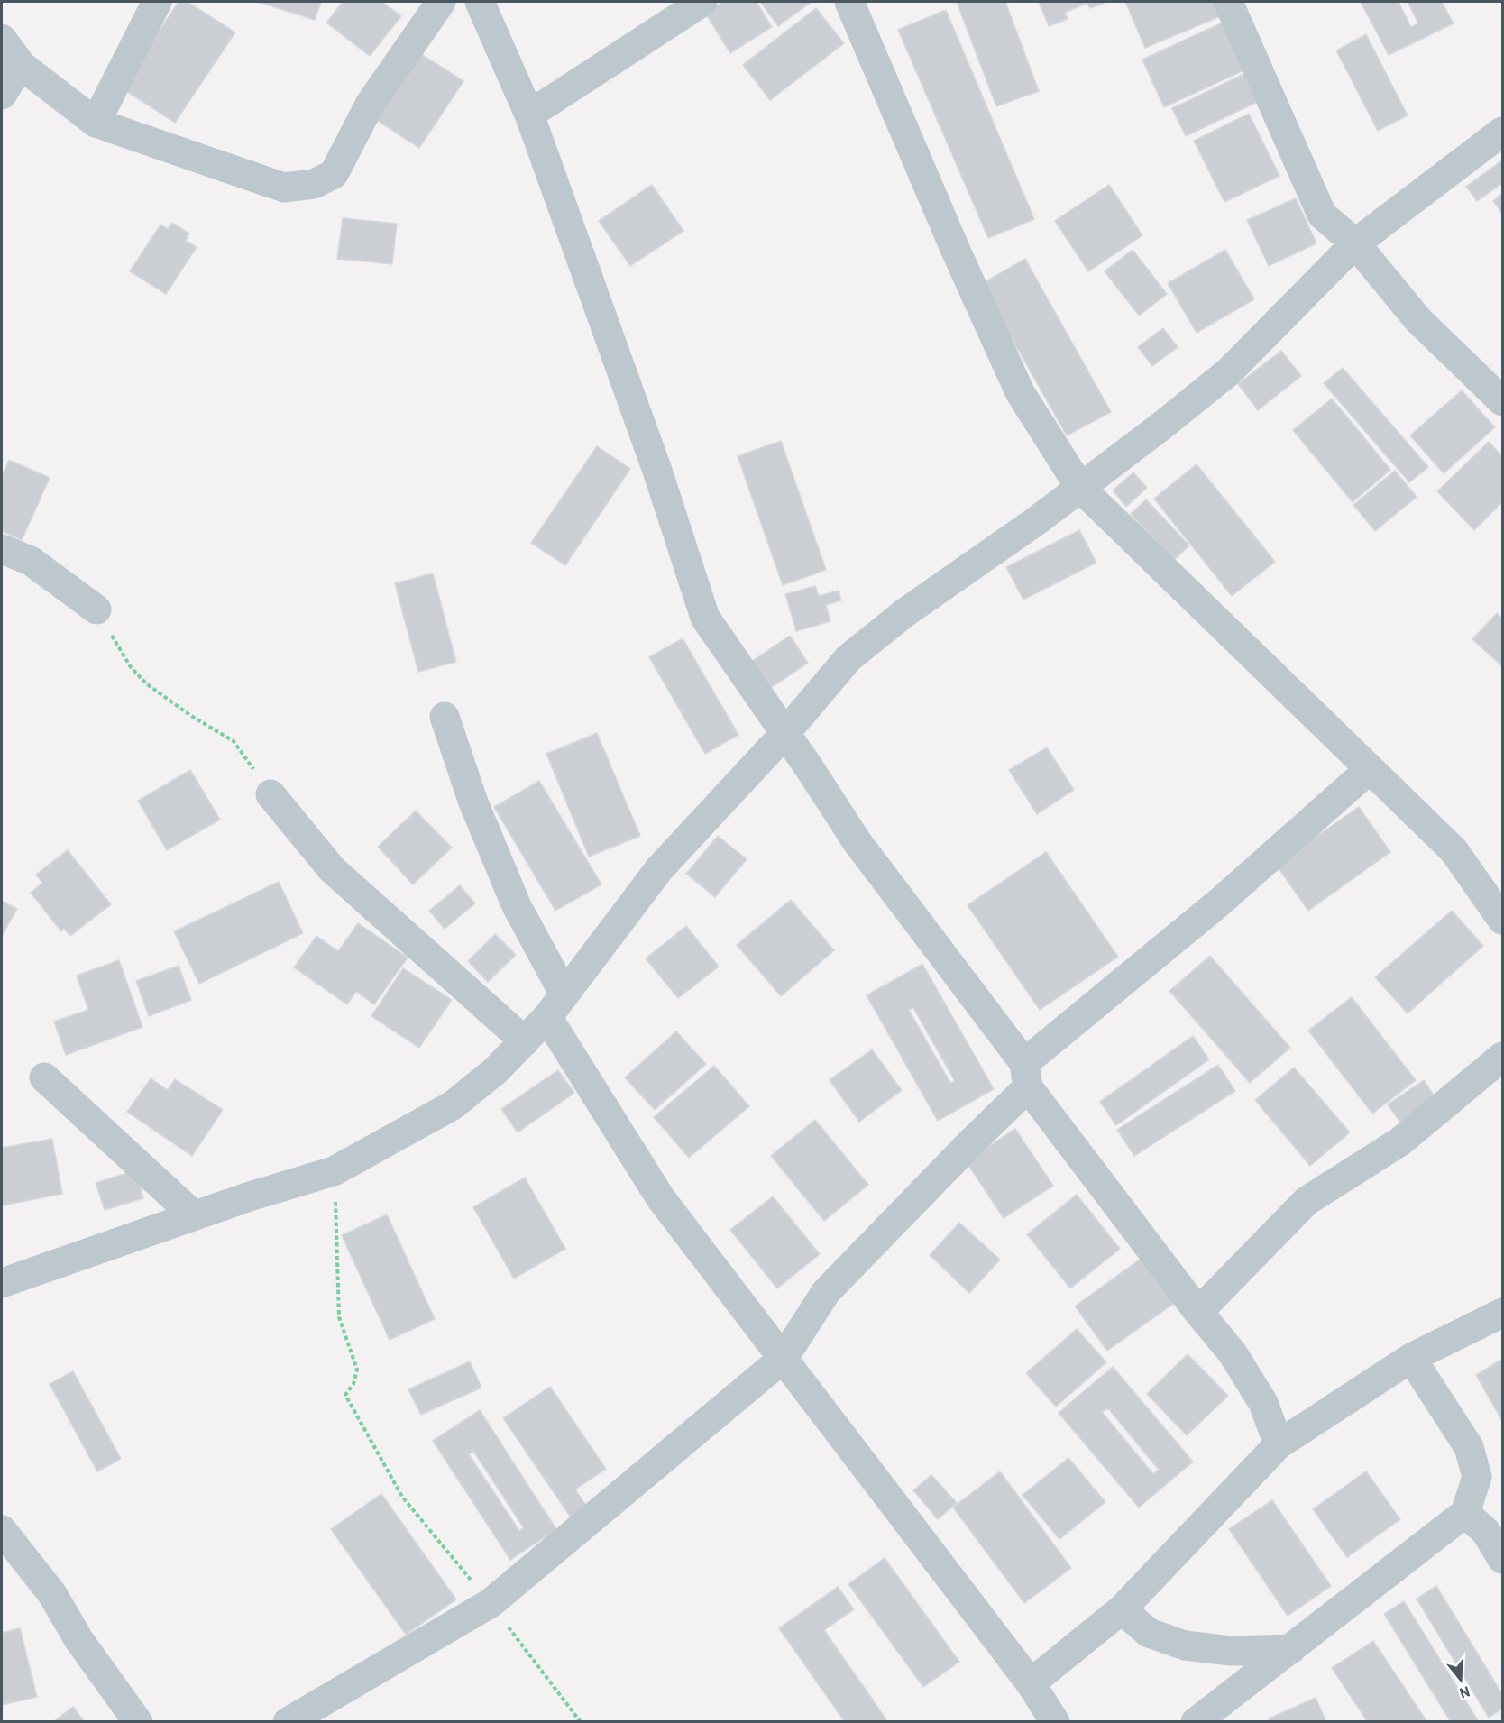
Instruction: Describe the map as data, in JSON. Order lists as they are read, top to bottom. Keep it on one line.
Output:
{"north":"bottom"}
